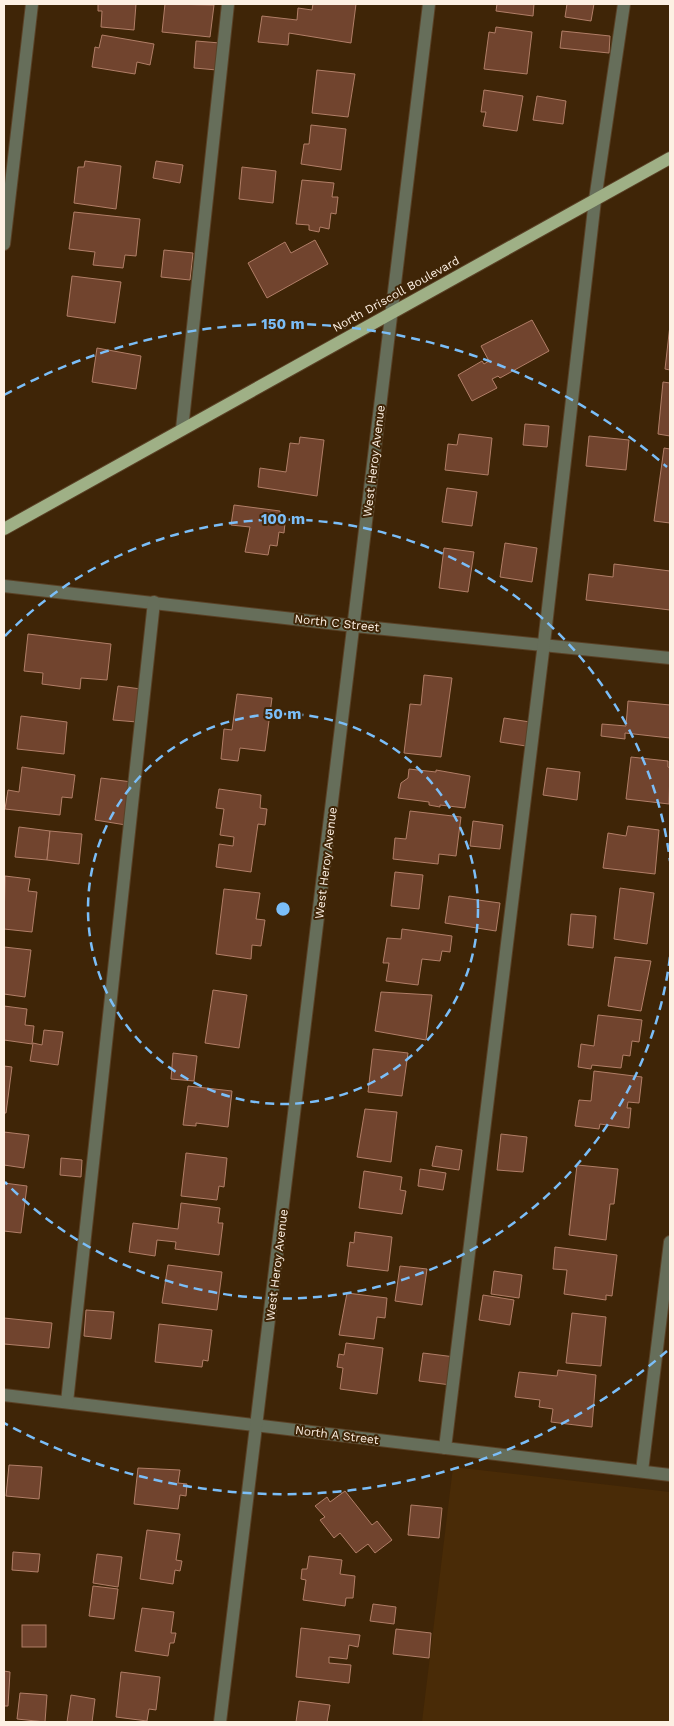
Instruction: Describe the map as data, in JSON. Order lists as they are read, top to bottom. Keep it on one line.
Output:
{"streets":{"main road":["North Driscoll Boulevard"],"street":["West Heroy Avenue","North C Street","North A Street"]},"crossings":[["North Driscoll Boulevard","West Heroy Avenue"],["West Heroy Avenue","North C Street"],["West Heroy Avenue","North A Street"]],"rings":["150 m","100 m","50 m"]}
